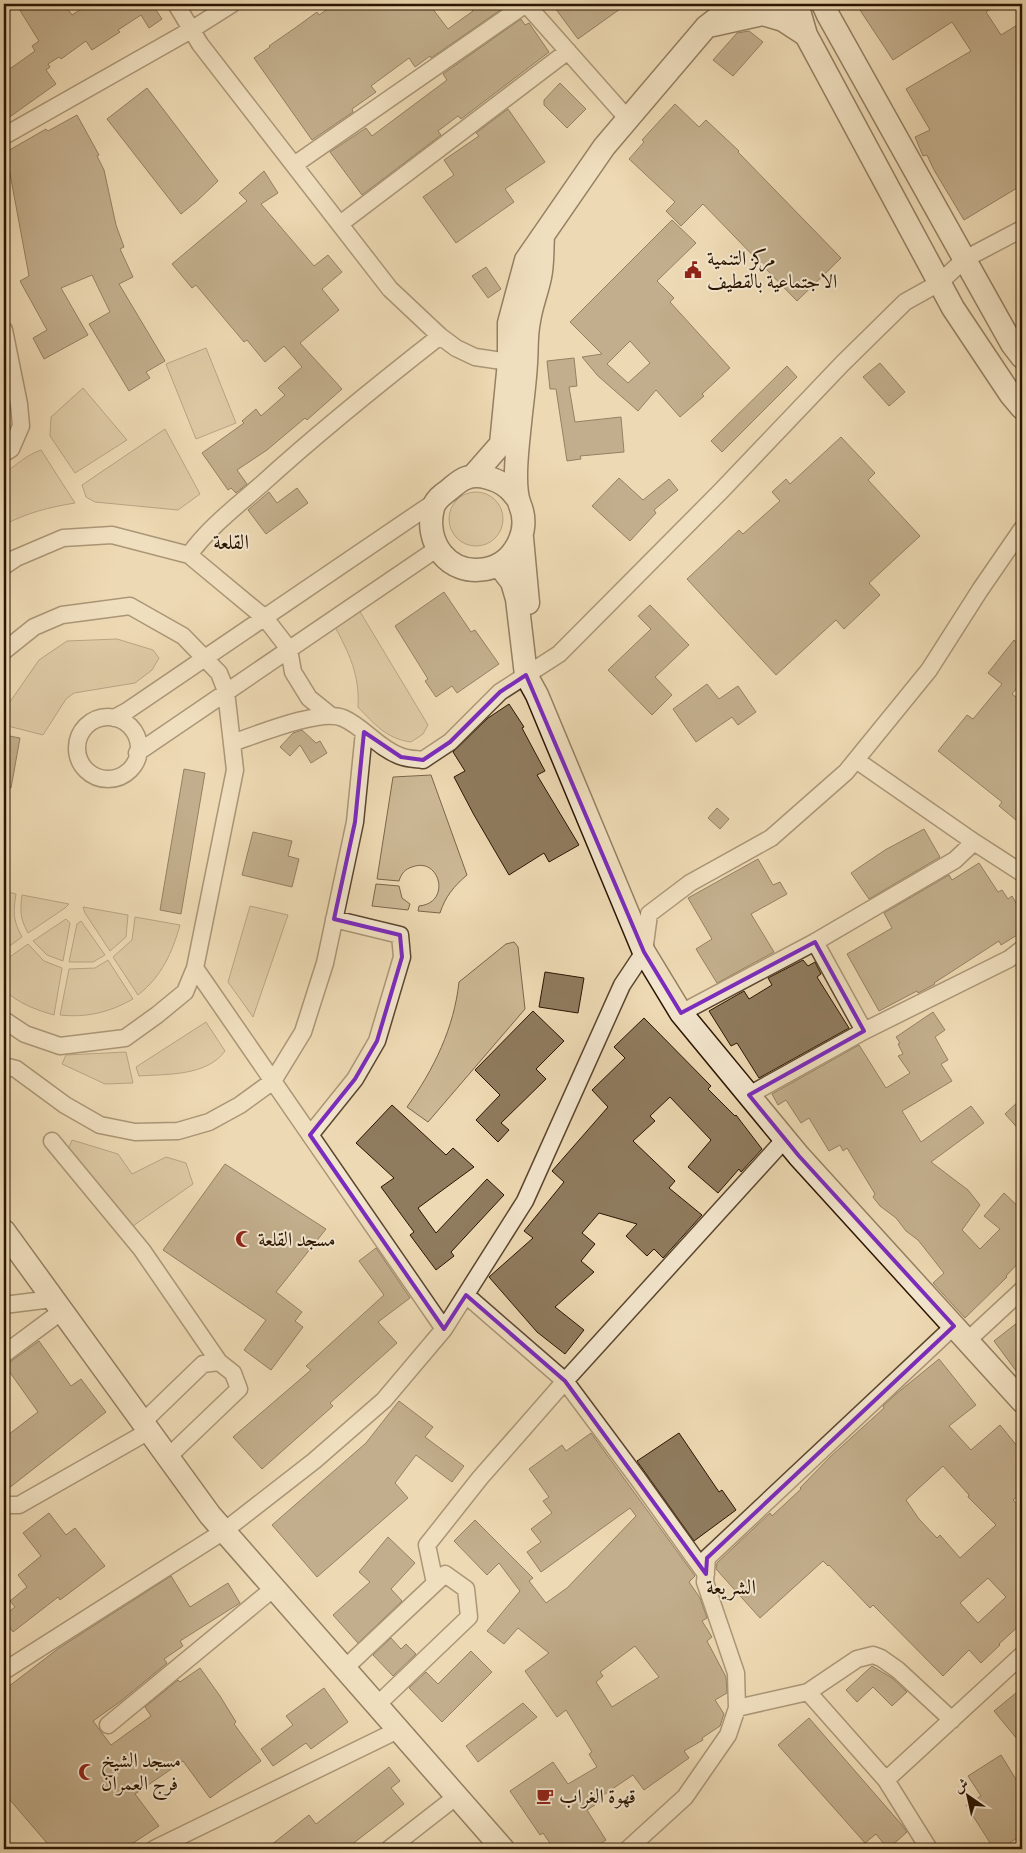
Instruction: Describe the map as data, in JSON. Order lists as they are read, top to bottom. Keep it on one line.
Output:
{"districts":["القلعة","الشريعة"],"places":{"public building":["مركز التنمية الاجتماعية بالقطيف"],"mosque":["مسجد القلعة","مسجد الشيخ فرج العمران"],"cafe":["قهوة الغراب"]},"north":"top left"}
